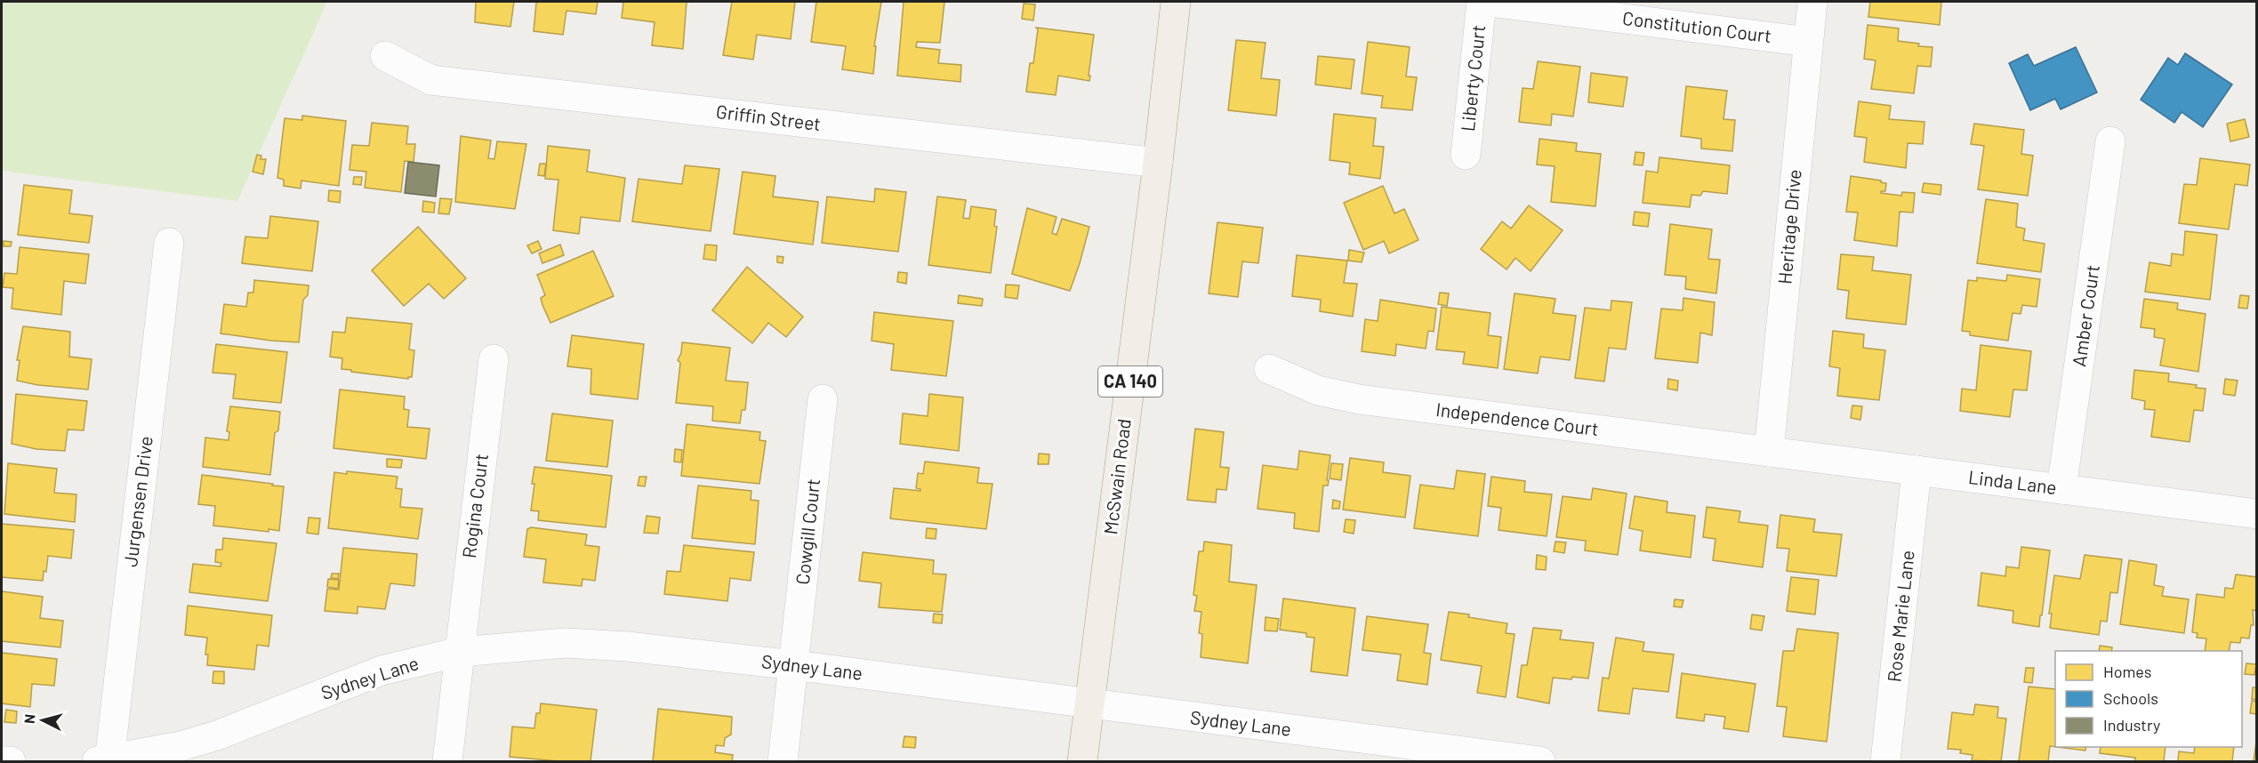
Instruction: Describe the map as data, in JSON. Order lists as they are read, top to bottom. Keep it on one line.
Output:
{"streets":{"main road":["CA 140","McSwain Road"],"street":["Constitution Court","Liberty Court","Griffin Street","Heritage Drive","Amber Court","Independence Court","Linda Lane","Jurgensen Drive","Rogina Court","Cowgill Court","Rose Marie Lane","Sydney Lane"]},"crossings":[["Constitution Court","Heritage Drive"],["Griffin Street","McSwain Road"],["Heritage Drive","Independence Court"],["Heritage Drive","Linda Lane"],["Amber Court","Linda Lane"],["Independence Court","Linda Lane"],["McSwain Road","Sydney Lane"],["Linda Lane","Rose Marie Lane"],["Jurgensen Drive","Sydney Lane"],["Rogina Court","Sydney Lane"],["Cowgill Court","Sydney Lane"]],"legend":["Homes","Schools","Industry"],"north":"left"}
